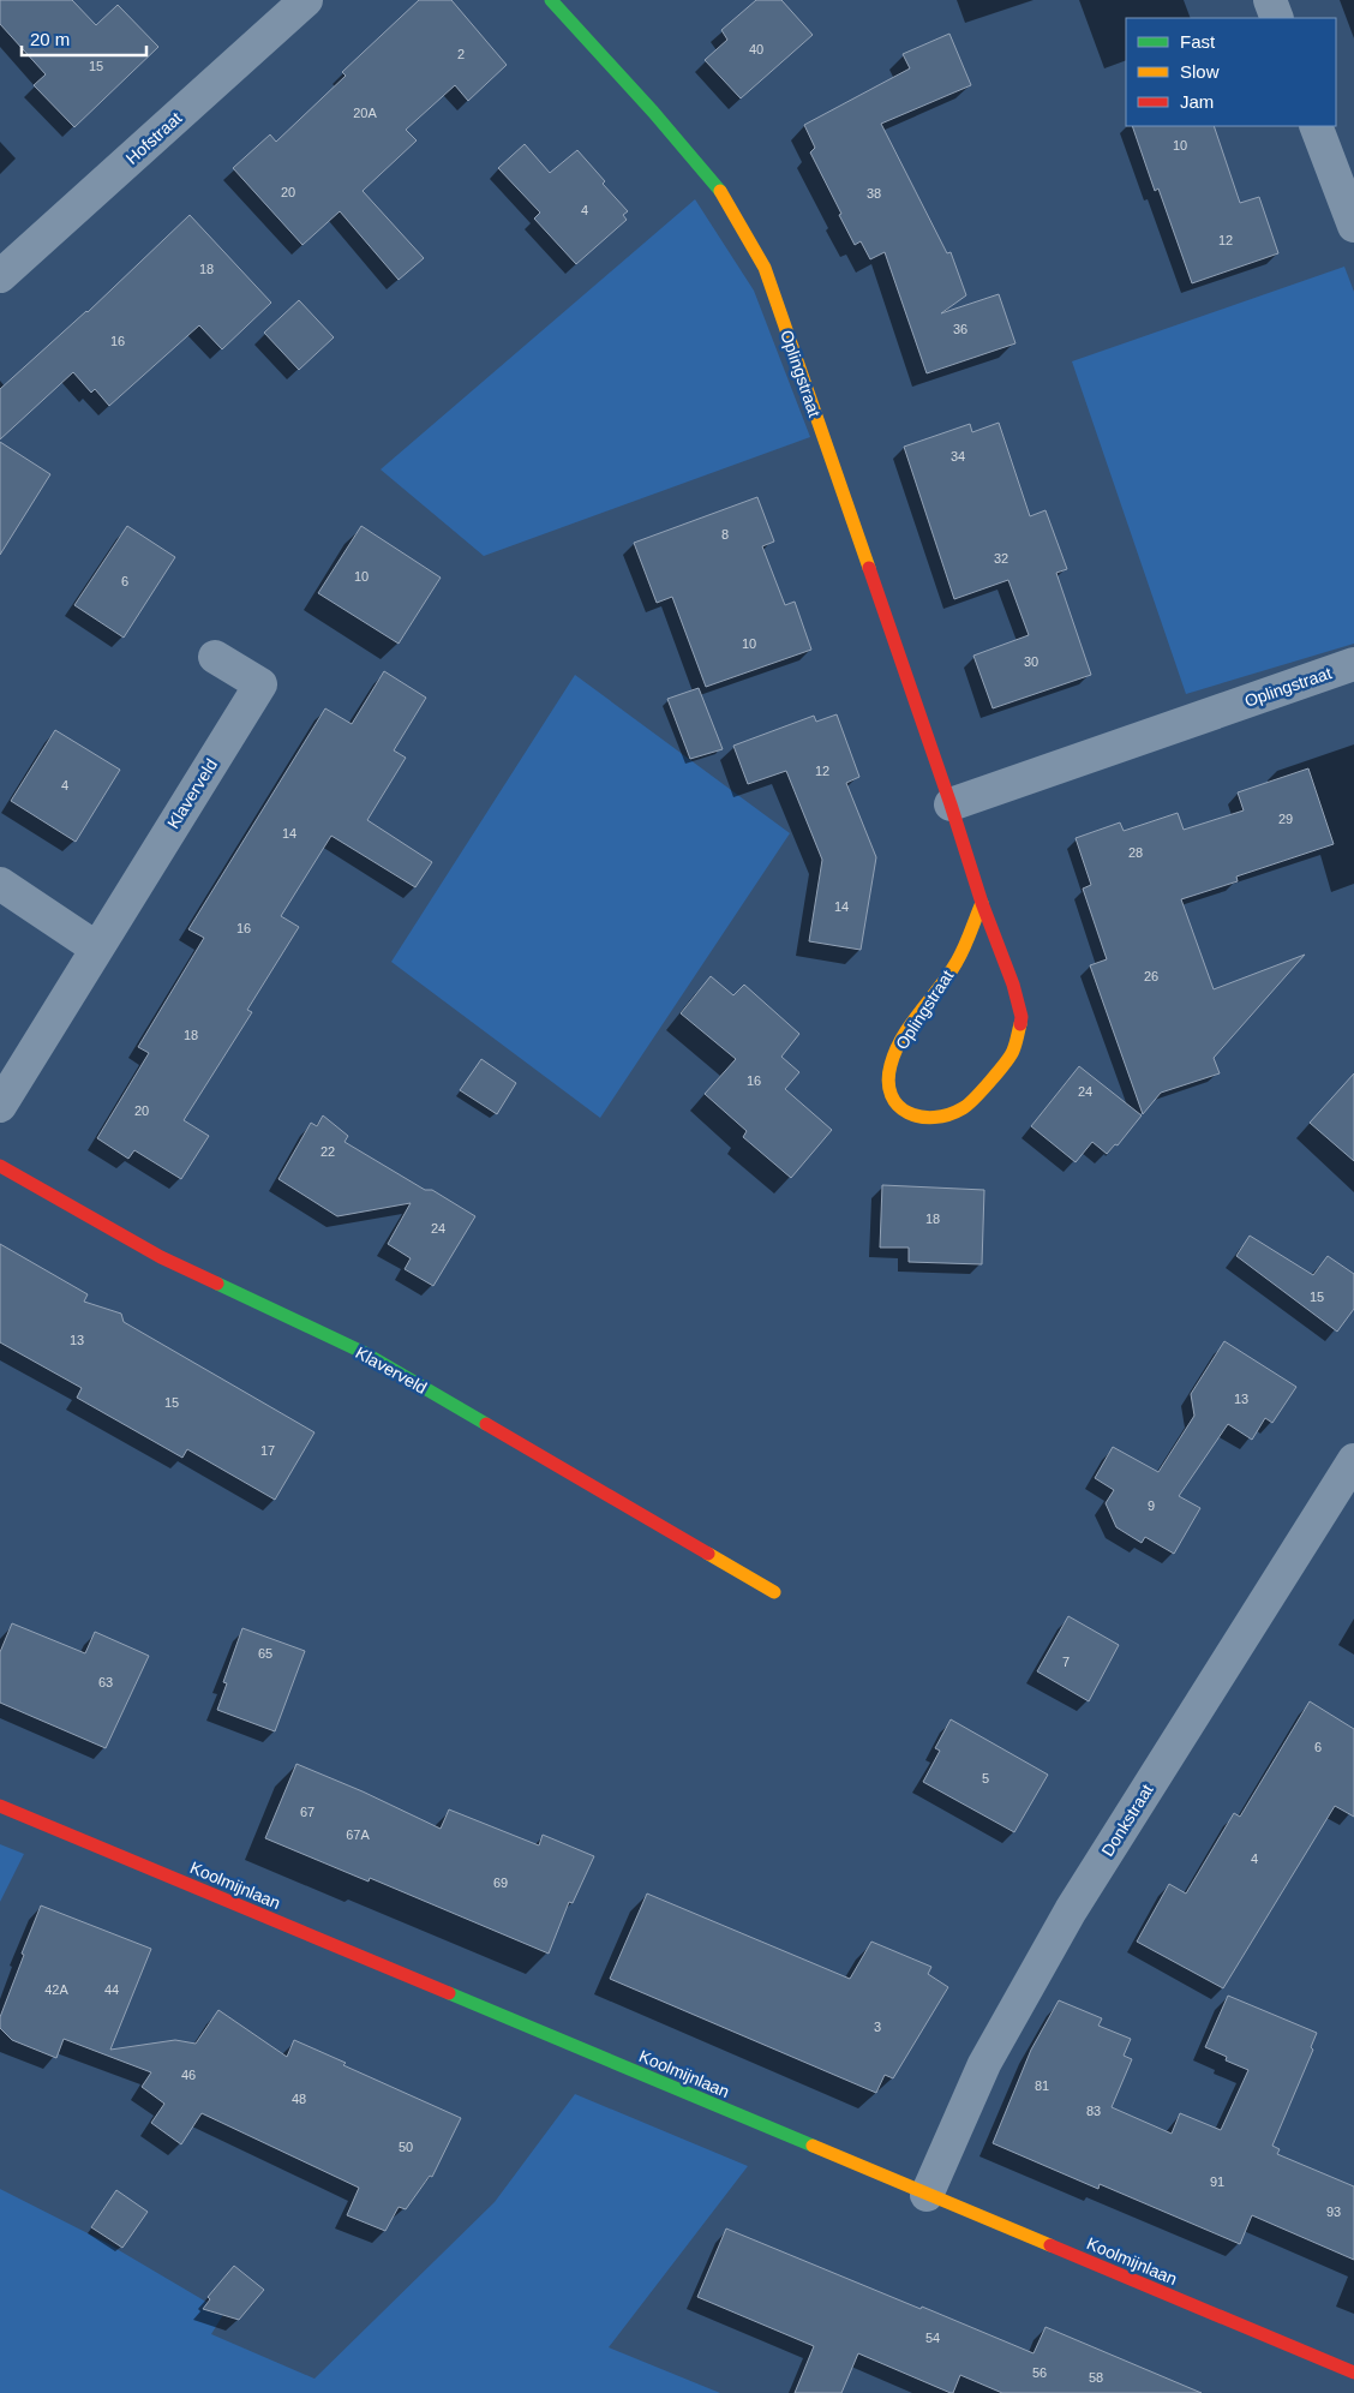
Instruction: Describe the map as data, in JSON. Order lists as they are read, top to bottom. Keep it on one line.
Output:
{"streets":{"street":["Hofstraat","Oplingstraat","Klaverveld","Donkstraat","Koolmijnlaan"]},"crossings":[["Donkstraat","Koolmijnlaan"]],"house_numbers":["40","2","15","20A","10","20","38","4","12","18","36","16","34","8","32","10","6","10","30","12","4","29","14","28","14","16","26","18","16","24","20","22","18","24","15","13","13","15","17","9","65","7","63","6","5","67","67A","4","69","42A","44","3","46","81","48","83","50","91","93","54","56","58"],"legend":["Fast","Slow","Jam"],"scale_bar":"20 m"}
